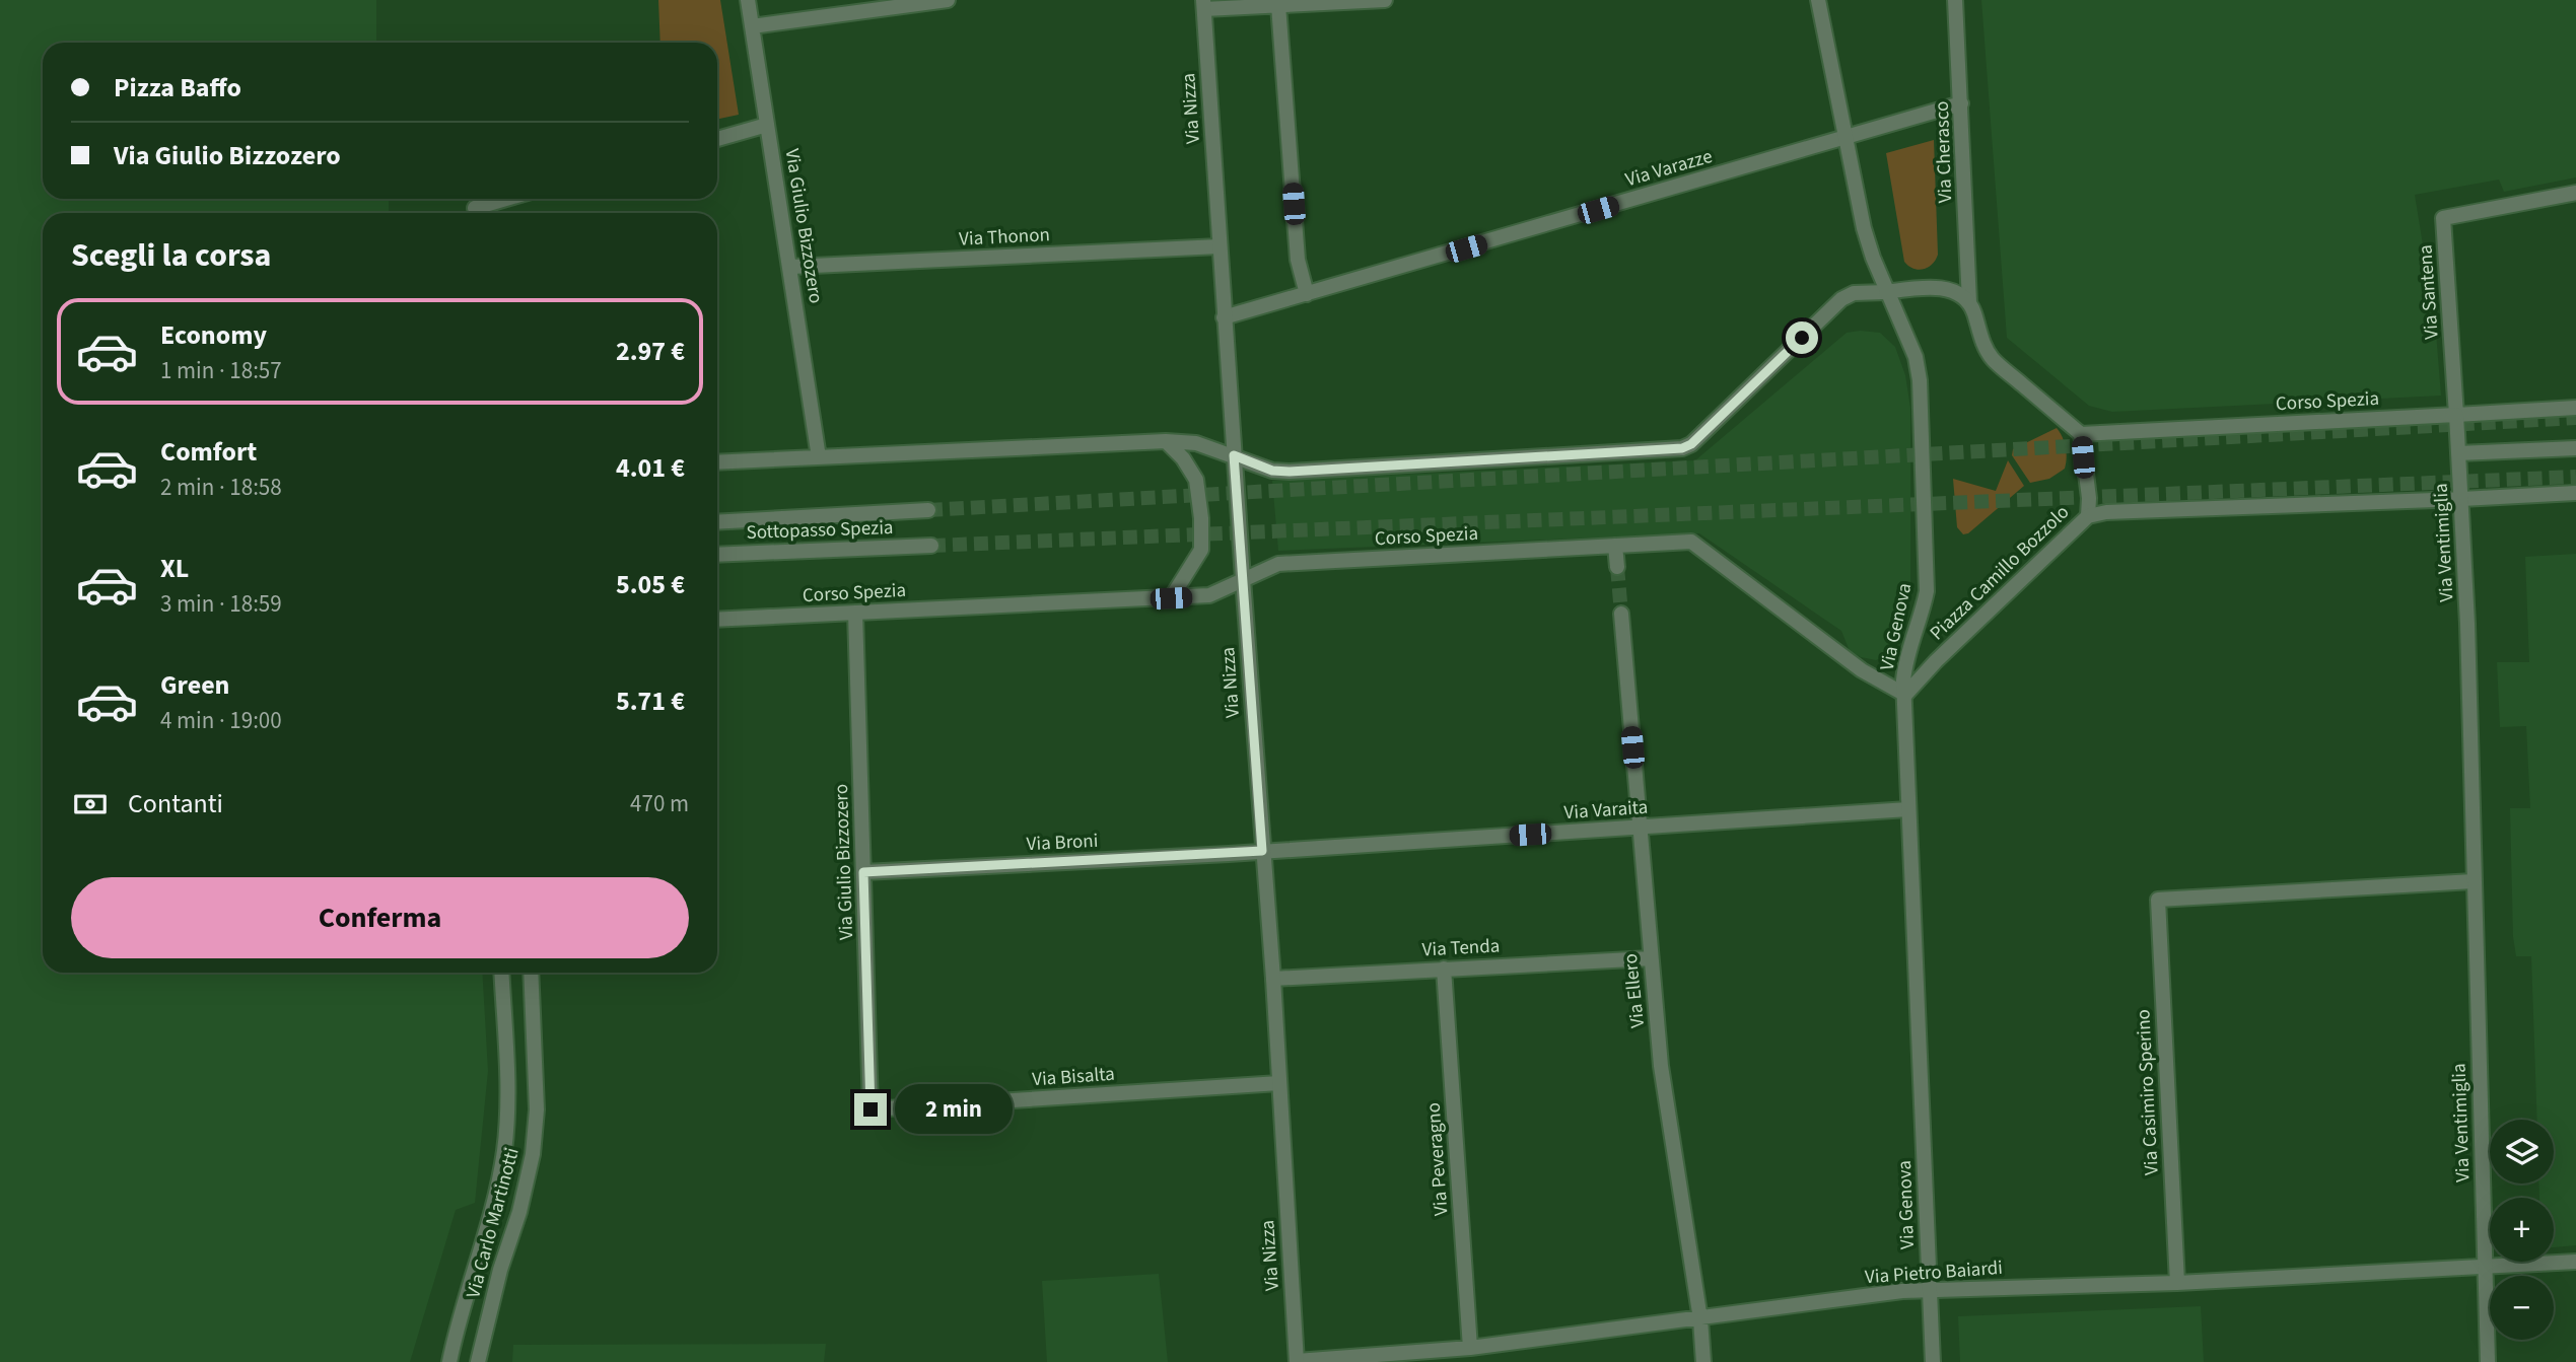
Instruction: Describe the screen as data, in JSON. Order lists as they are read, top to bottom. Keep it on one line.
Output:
{"streets":{"street":["Via Nizza","Via Cherasco","Via Varazze","Via Giulio Bizzozero","Via Thonon","Via Santena","Corso Spezia","Sottopasso Spezia","Via Ventimiglia","Piazza Camillo Bozzolo","Via Genova","Via Varaita","Via Broni","Via Tenda","Via Ellero","Via Bisalta","Via Casimiro Sperino","Via Peveragno","Via Carlo Martinotti","Via Pietro Baiardi"]},"crossings":[["Via Nizza","Via Varazze"],["Via Nizza","Via Thonon"],["Via Nizza","Corso Spezia"],["Via Nizza","Via Varaita"],["Via Nizza","Via Broni"],["Via Nizza","Via Tenda"],["Via Nizza","Via Bisalta"],["Via Nizza","Via Pietro Baiardi"],["Via Cherasco","Via Varazze"],["Via Varazze","Via Genova"],["Via Giulio Bizzozero","Via Thonon"],["Via Giulio Bizzozero","Corso Spezia"],["Via Giulio Bizzozero","Via Broni"],["Via Giulio Bizzozero","Via Bisalta"],["Via Santena","Corso Spezia"],["Via Santena","Via Ventimiglia"],["Corso Spezia","Via Ventimiglia"],["Corso Spezia","Piazza Camillo Bozzolo"],["Corso Spezia","Via Genova"],["Via Ventimiglia","Via Casimiro Sperino"],["Via Ventimiglia","Via Pietro Baiardi"],["Piazza Camillo Bozzolo","Via Genova"],["Via Genova","Via Varaita"],["Via Genova","Via Pietro Baiardi"],["Via Varaita","Via Broni"],["Via Varaita","Via Ellero"],["Via Tenda","Via Ellero"],["Via Tenda","Via Peveragno"],["Via Ellero","Via Pietro Baiardi"],["Via Casimiro Sperino","Via Pietro Baiardi"],["Via Peveragno","Via Pietro Baiardi"]],"page":{"banner":["Pizza Baffo","Via Giulio Bizzozero"],"heading":"Scegli la corsa","list":[{"name":"Economy","note":"1 min · 18:57","value":"2.97 €"},{"name":"Comfort","note":"2 min · 18:58","value":"4.01 €"},{"name":"XL","note":"3 min · 18:59","value":"5.05 €"},{"name":"Green","note":"4 min · 19:00","value":"5.71 €"}],"pay":["Contanti","470 m"],"buttons":"Conferma","bubble":"2 min","map_buttons":["+","−"]}}
